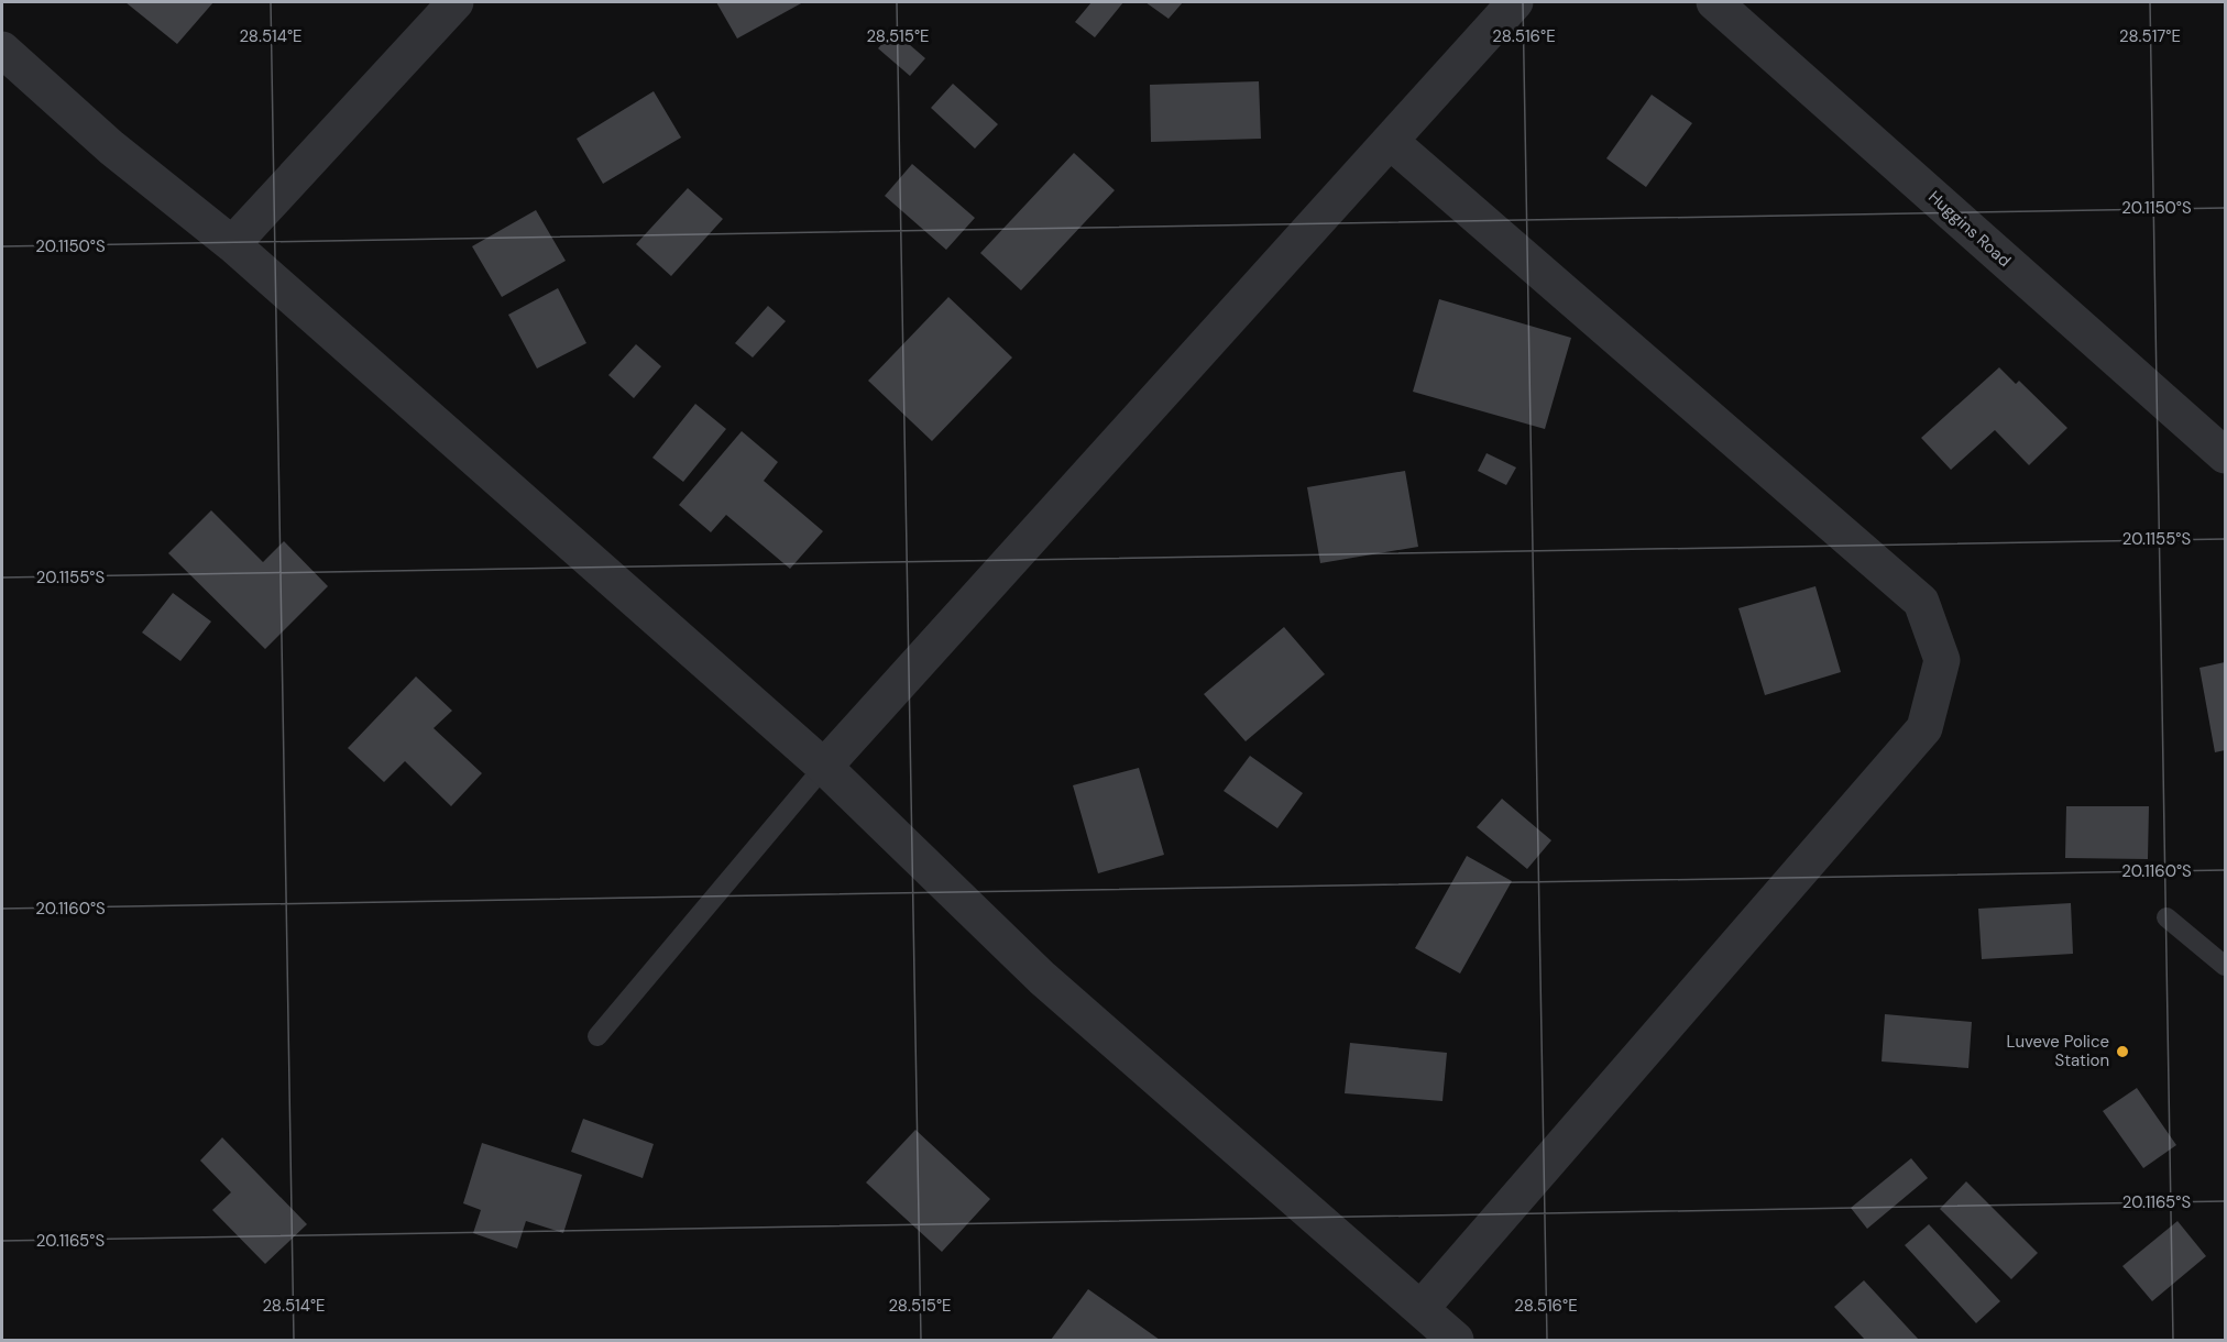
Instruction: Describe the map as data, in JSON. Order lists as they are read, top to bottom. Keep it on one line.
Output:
{"streets":{"street":["Huggins Road"]},"places":["Luveve Police Station"],"coordinates":["28.514°E","28.515°E","28.516°E","28.517°E","20.1150°S","20.1155°S","20.1160°S","20.1165°S"]}
